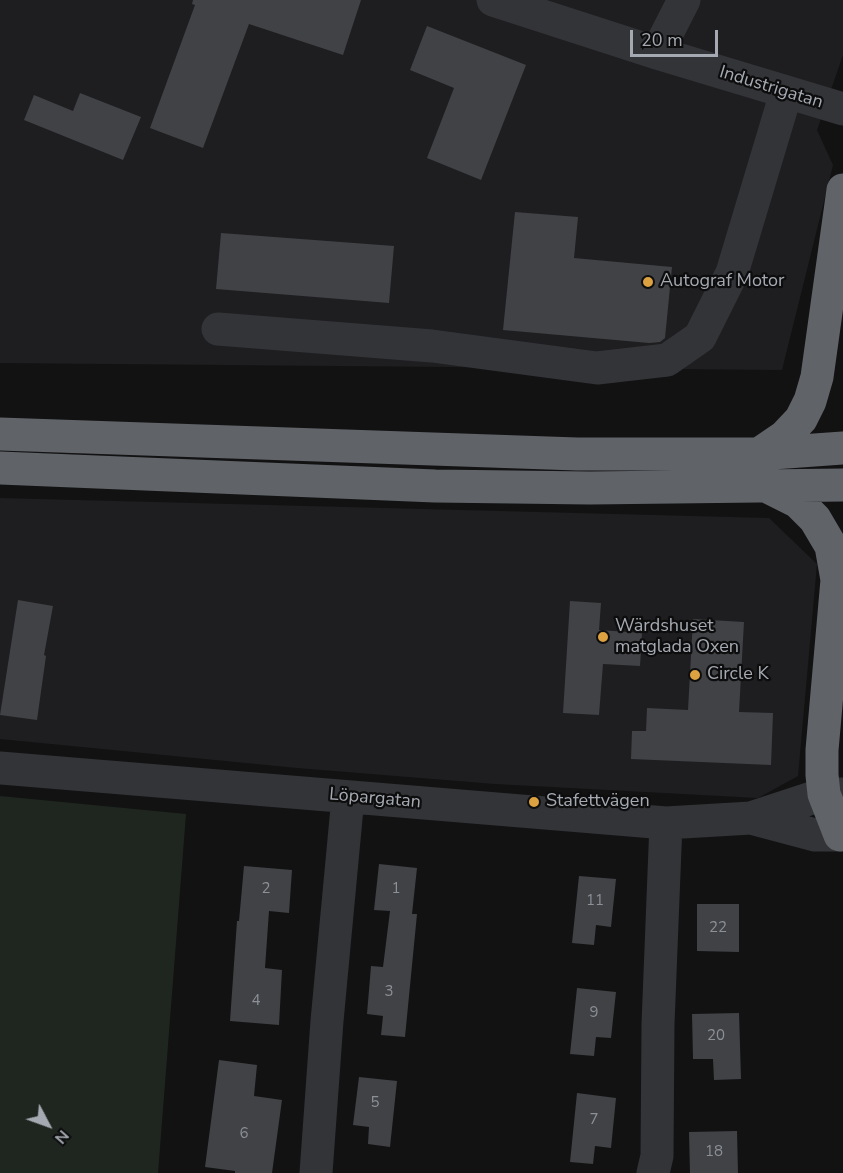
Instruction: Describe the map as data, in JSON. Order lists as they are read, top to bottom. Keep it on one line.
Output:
{"streets":{"street":["Industrigatan","Löpargatan"]},"places":["Autograf Motor","Wärdshuset matglada Oxen","Circle K","Stafettvägen"],"house_numbers":["2","1","11","22","3","4","9","20","5","7","6","18"],"scale_bar":"20 m","north":"bottom right"}
